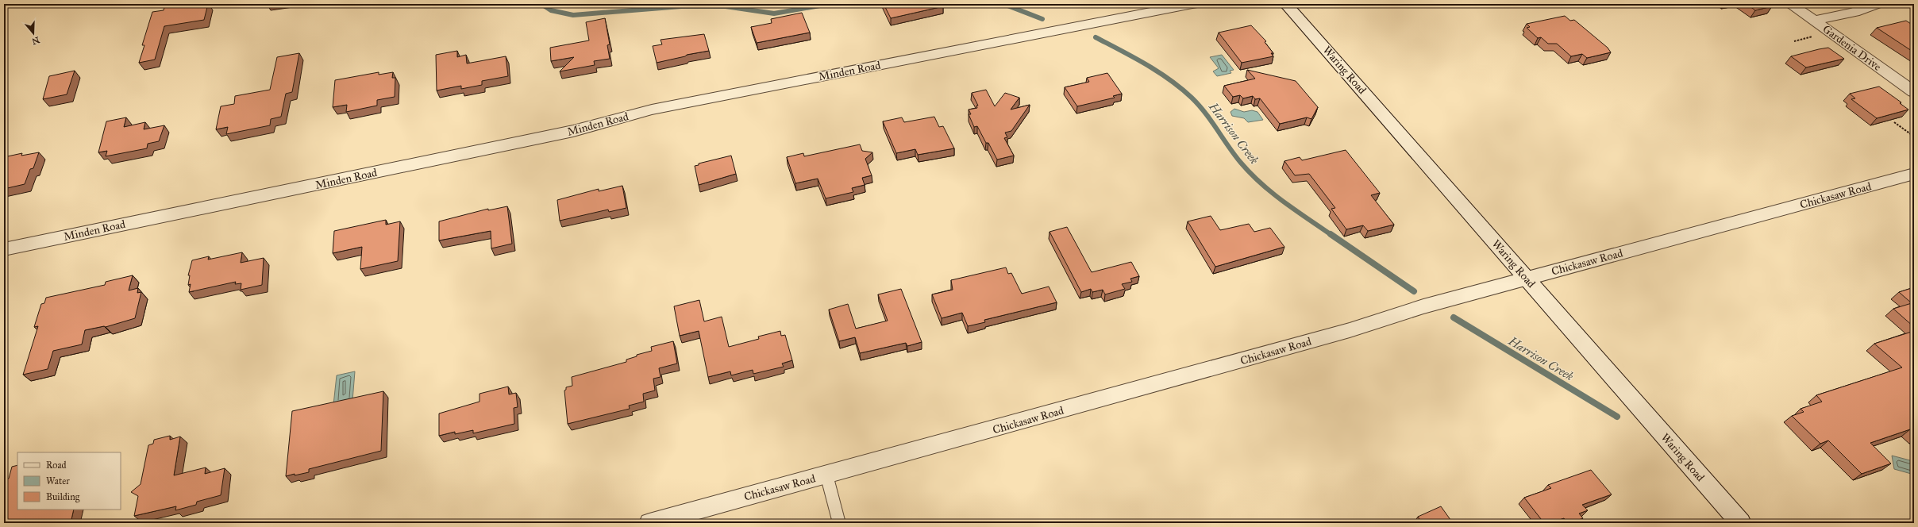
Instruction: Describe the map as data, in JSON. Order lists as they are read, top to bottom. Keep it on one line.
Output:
{"streets":{"street":["Gardenia Drive","Waring Road","Minden Road","Chickasaw Road"]},"crossings":[["Waring Road","Chickasaw Road"]],"water":["Harrison Creek"],"legend":["Road","Water","Building"],"north":"bottom"}
